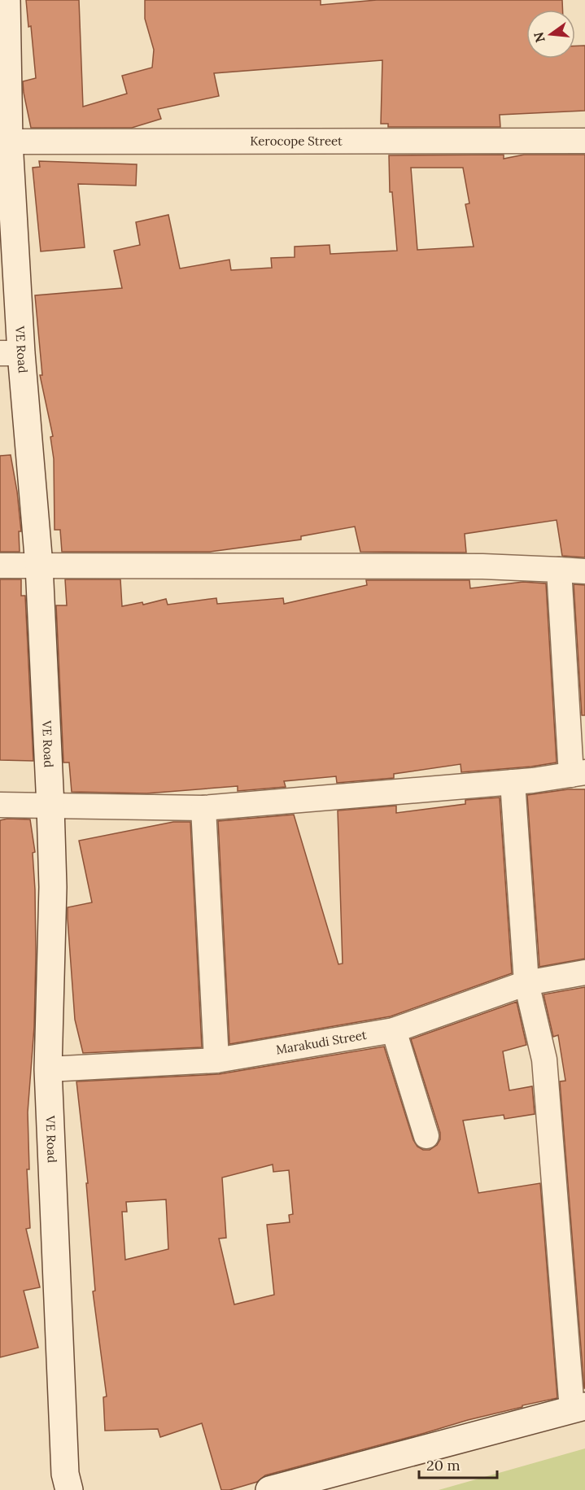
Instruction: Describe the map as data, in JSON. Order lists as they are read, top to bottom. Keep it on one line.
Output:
{"streets":{"street":["Kerocope Street","VE Road","Marakudi Street"]},"crossings":[["Kerocope Street","VE Road"],["VE Road","Marakudi Street"]],"scale_bar":"20 m","north":"left"}
